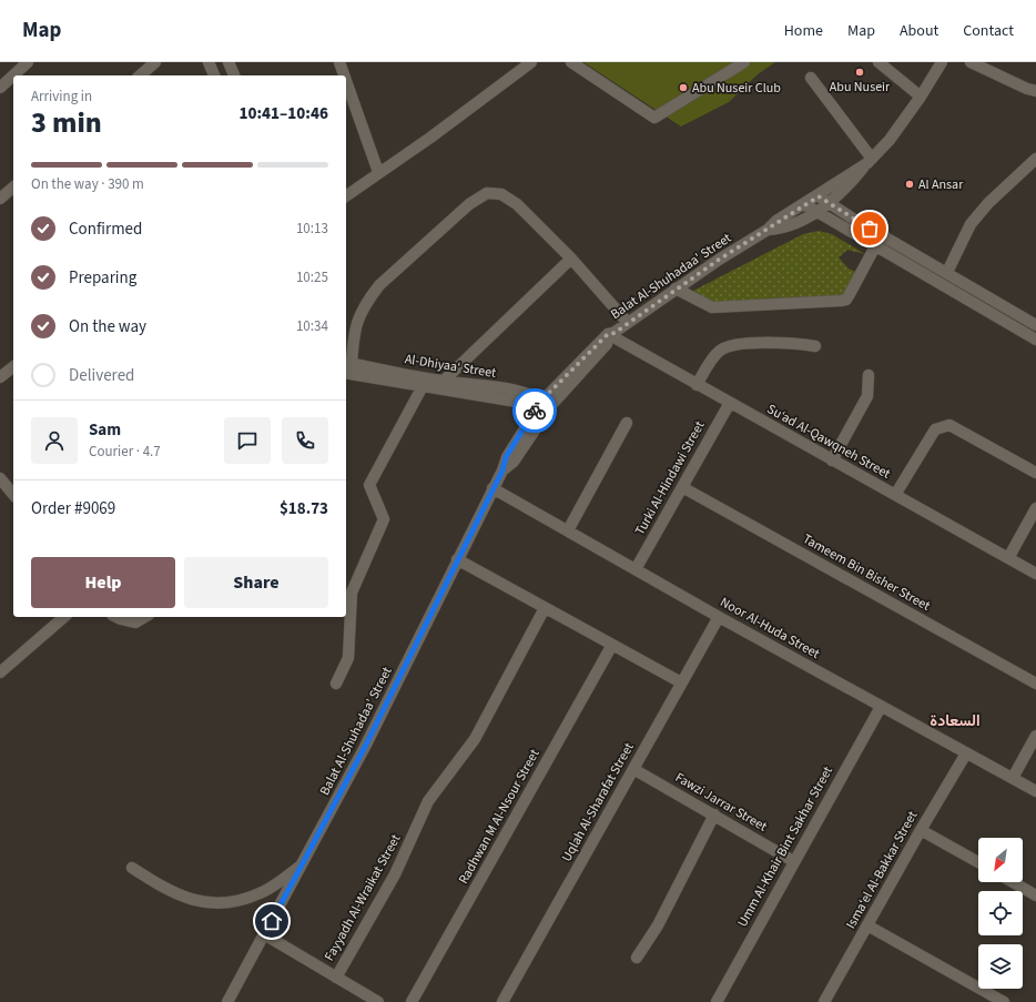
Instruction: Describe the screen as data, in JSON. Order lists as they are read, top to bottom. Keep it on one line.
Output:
{"streets":{"street":["Balat Al-Shuhadaa' Street","Al-Dhiyaa‘ Street","Su‘ad Al-Qawqneh Street","Turki Al-Hindawi Street","Tameem Bin Bisher Street","Noor Al-Huda Street","Uqlah Al-Sharafat Street","Fawzi Jarrar Street","Radhwan M Al-Nsour Street","Umm Al-Khair Bint Sakhar Street","Isma‘el Al-Bakkar Street","Fayyadh Al-Wraikat Street"]},"crossings":[["Balat Al-Shuhadaa' Street","Al-Dhiyaa‘ Street"],["Balat Al-Shuhadaa' Street","Su‘ad Al-Qawqneh Street"],["Balat Al-Shuhadaa' Street","Noor Al-Huda Street"],["Su‘ad Al-Qawqneh Street","Turki Al-Hindawi Street"],["Turki Al-Hindawi Street","Tameem Bin Bisher Street"],["Turki Al-Hindawi Street","Noor Al-Huda Street"],["Noor Al-Huda Street","Uqlah Al-Sharafat Street"],["Noor Al-Huda Street","Umm Al-Khair Bint Sakhar Street"],["Noor Al-Huda Street","Isma‘el Al-Bakkar Street"],["Uqlah Al-Sharafat Street","Fawzi Jarrar Street"],["Fawzi Jarrar Street","Umm Al-Khair Bint Sakhar Street"]],"districts":["السعادة"],"places":["Abu Nuseir","Abu Nuseir Club","Al Ansar"],"north":"bottom left","page":{"header":"Map","nav":["Home","Map","About","Contact"],"heading":["3 min","Arriving in","10:41–10:46"],"panel":["Sam","Courier · 4.7","Order #9069","$18.73"],"bar":"On the way · 390 m","list":[["Confirmed","10:13"],["Preparing","10:25"],["On the way","10:34"],"Delivered"],"buttons":["Help","Share"]}}
